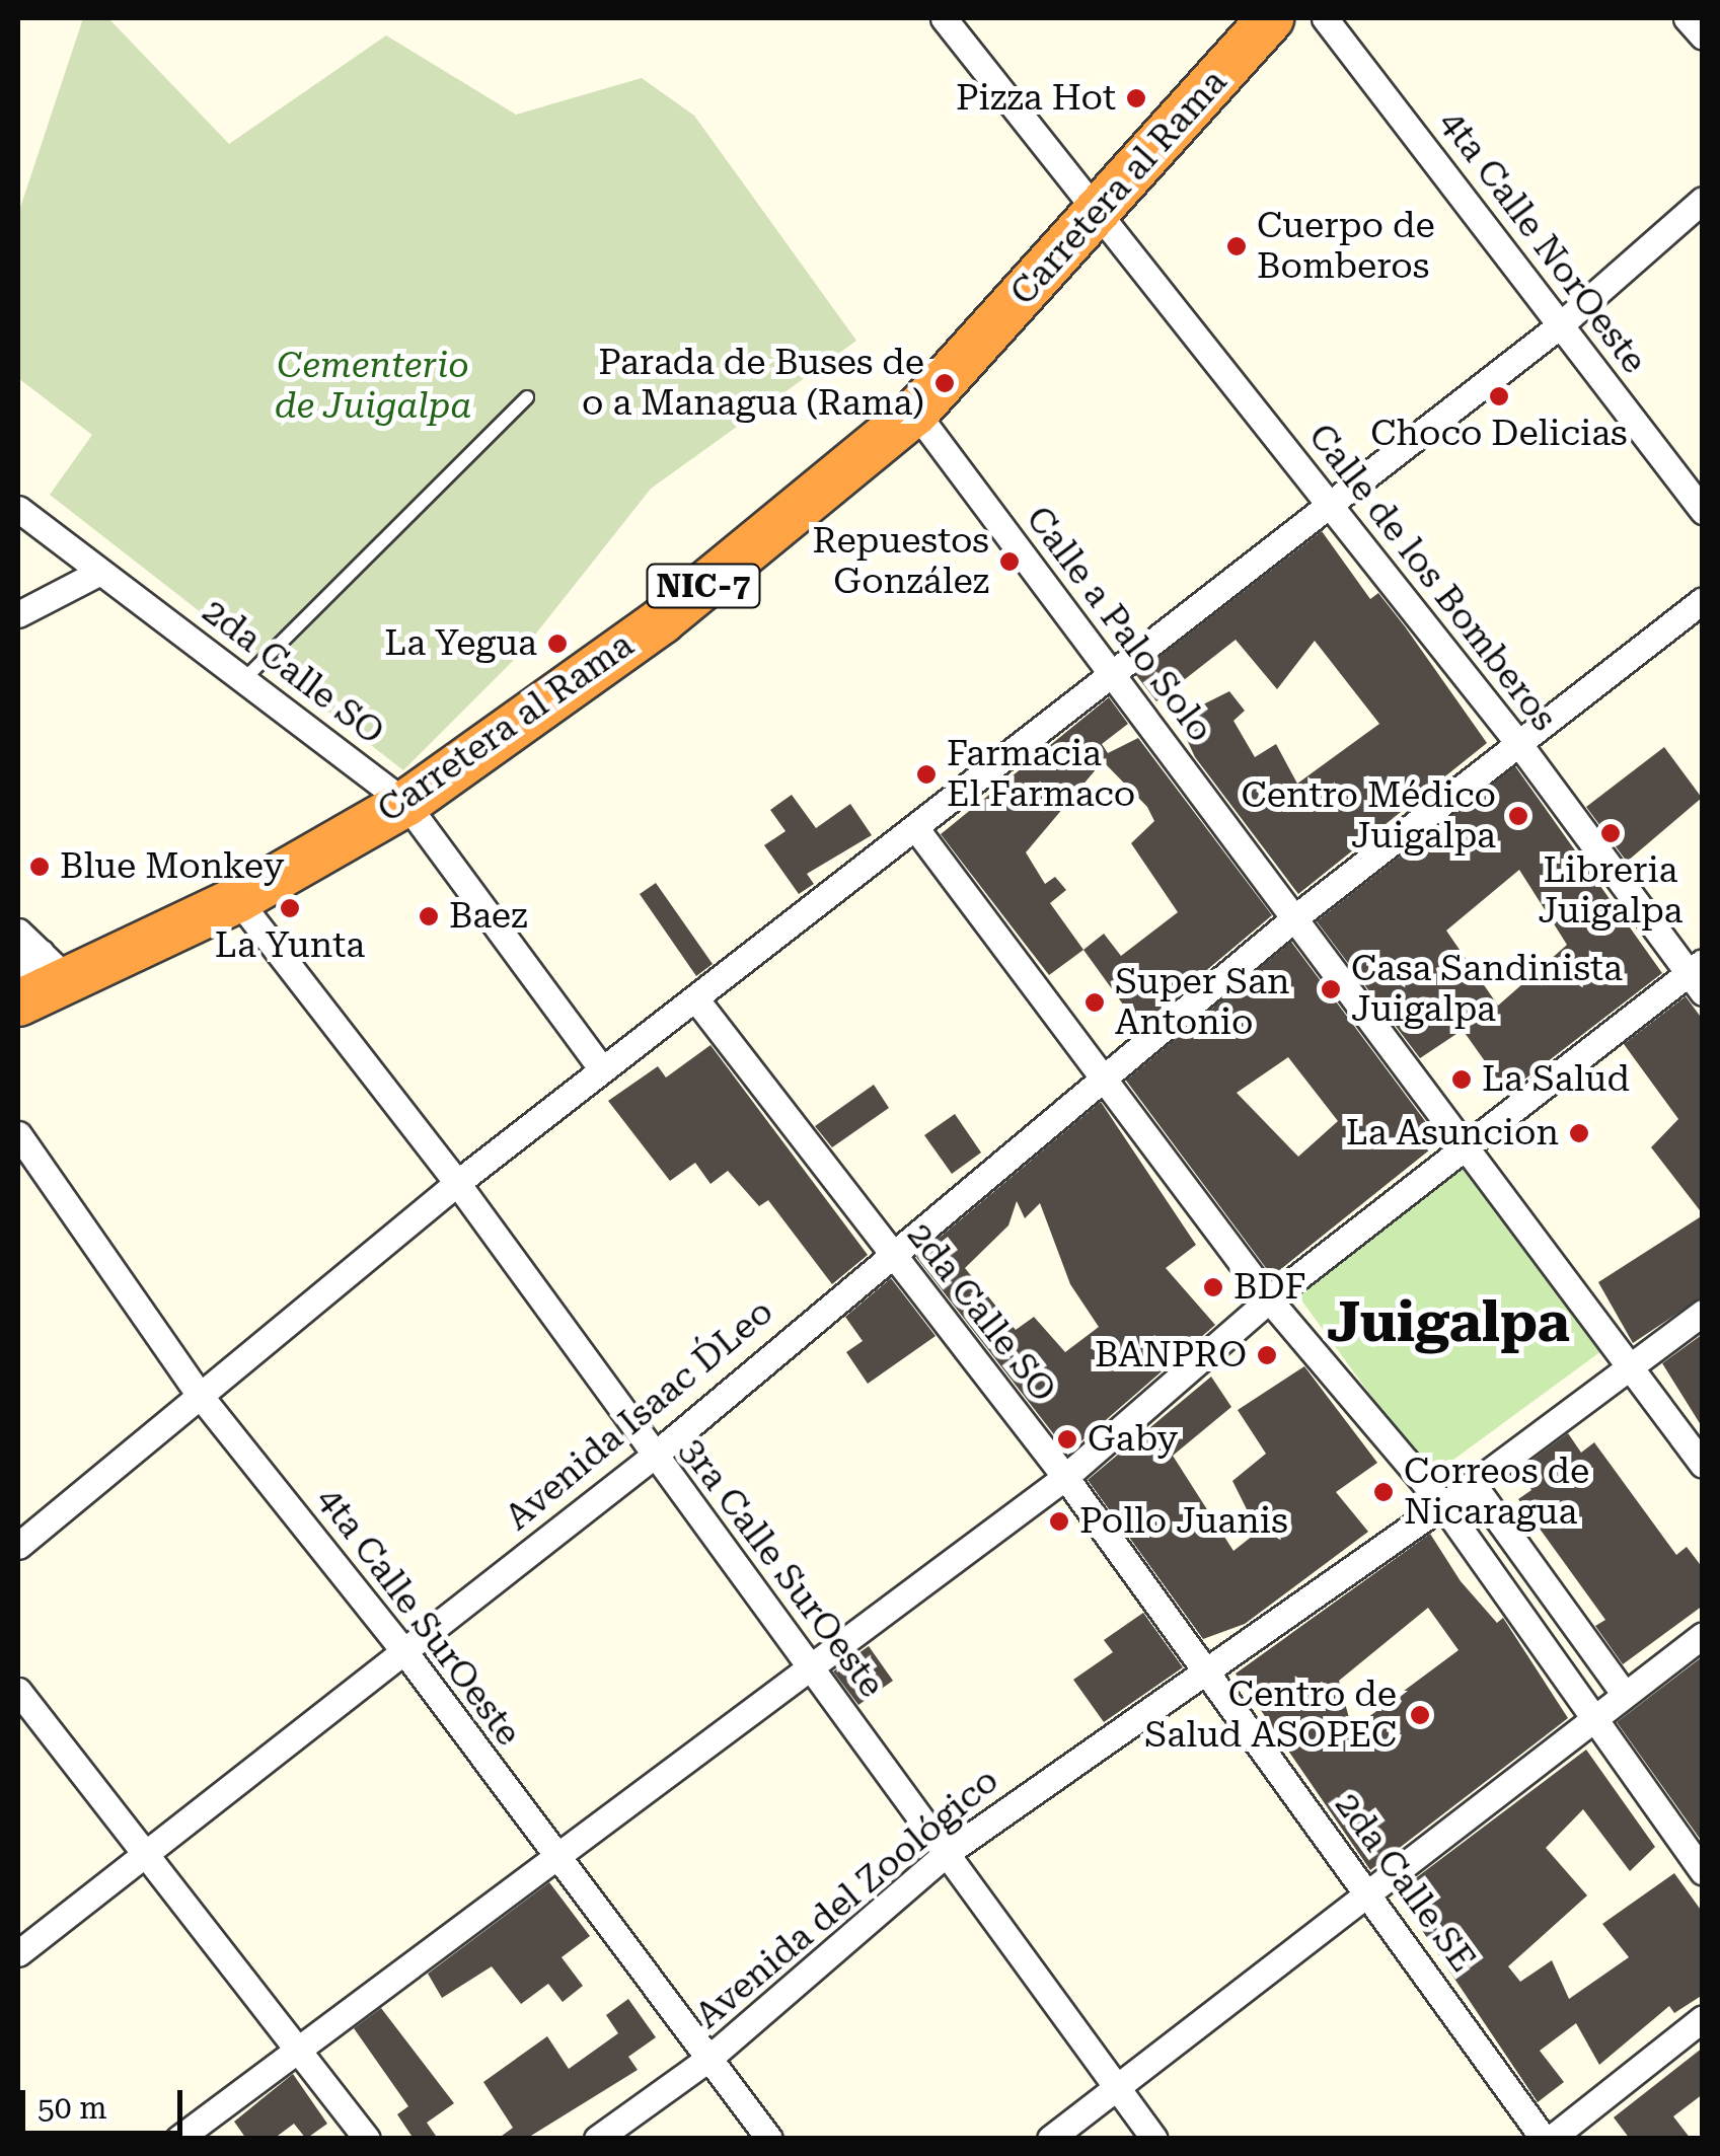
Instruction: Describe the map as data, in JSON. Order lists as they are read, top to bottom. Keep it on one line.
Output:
{"streets":{"highway":["Carretera al Rama","NIC-7"],"street":["4ta Calle NorOeste","Calle de los Bomberos","Calle a Palo Solo","2da Calle SO","Avenida Isaac D´Leo","3ra Calle SurOeste","4ta Calle SurOeste","2da Calle SE","Avenida del Zoológico"]},"crossings":[["Carretera al Rama","Calle de los Bomberos"],["Carretera al Rama","Calle a Palo Solo"],["Carretera al Rama","2da Calle SO"],["Carretera al Rama","3ra Calle SurOeste"],["Calle de los Bomberos","Avenida Isaac D´Leo"],["Calle a Palo Solo","Avenida Isaac D´Leo"],["Calle a Palo Solo","Avenida del Zoológico"],["2da Calle SO","Avenida Isaac D´Leo"],["2da Calle SO","2da Calle SE"],["2da Calle SO","Avenida del Zoológico"],["Avenida Isaac D´Leo","3ra Calle SurOeste"],["Avenida Isaac D´Leo","4ta Calle SurOeste"],["3ra Calle SurOeste","Avenida del Zoológico"],["4ta Calle SurOeste","Avenida del Zoológico"],["2da Calle SE","Avenida del Zoológico"]],"districts":["Juigalpa"],"parks":["Cementerio de Juigalpa"],"places":["Pizza Hot","Cuerpo de Bomberos","Parada de Buses de o a Managua (Rama)","Choco Delicias","Repuestos González","La Yegua","Farmacia El Farmaco","Centro Médico Juigalpa","Libreria Juigalpa","Blue Monkey","La Yunta","Baez","Casa Sandinista Juigalpa","Super San Antonio","La Salud","La Asuncion","BDF","BANPRO","Gaby","Correos de Nicaragua","Pollo Juanis","Centro de Salud ASOPEC"],"scale_bar":"50 m"}
